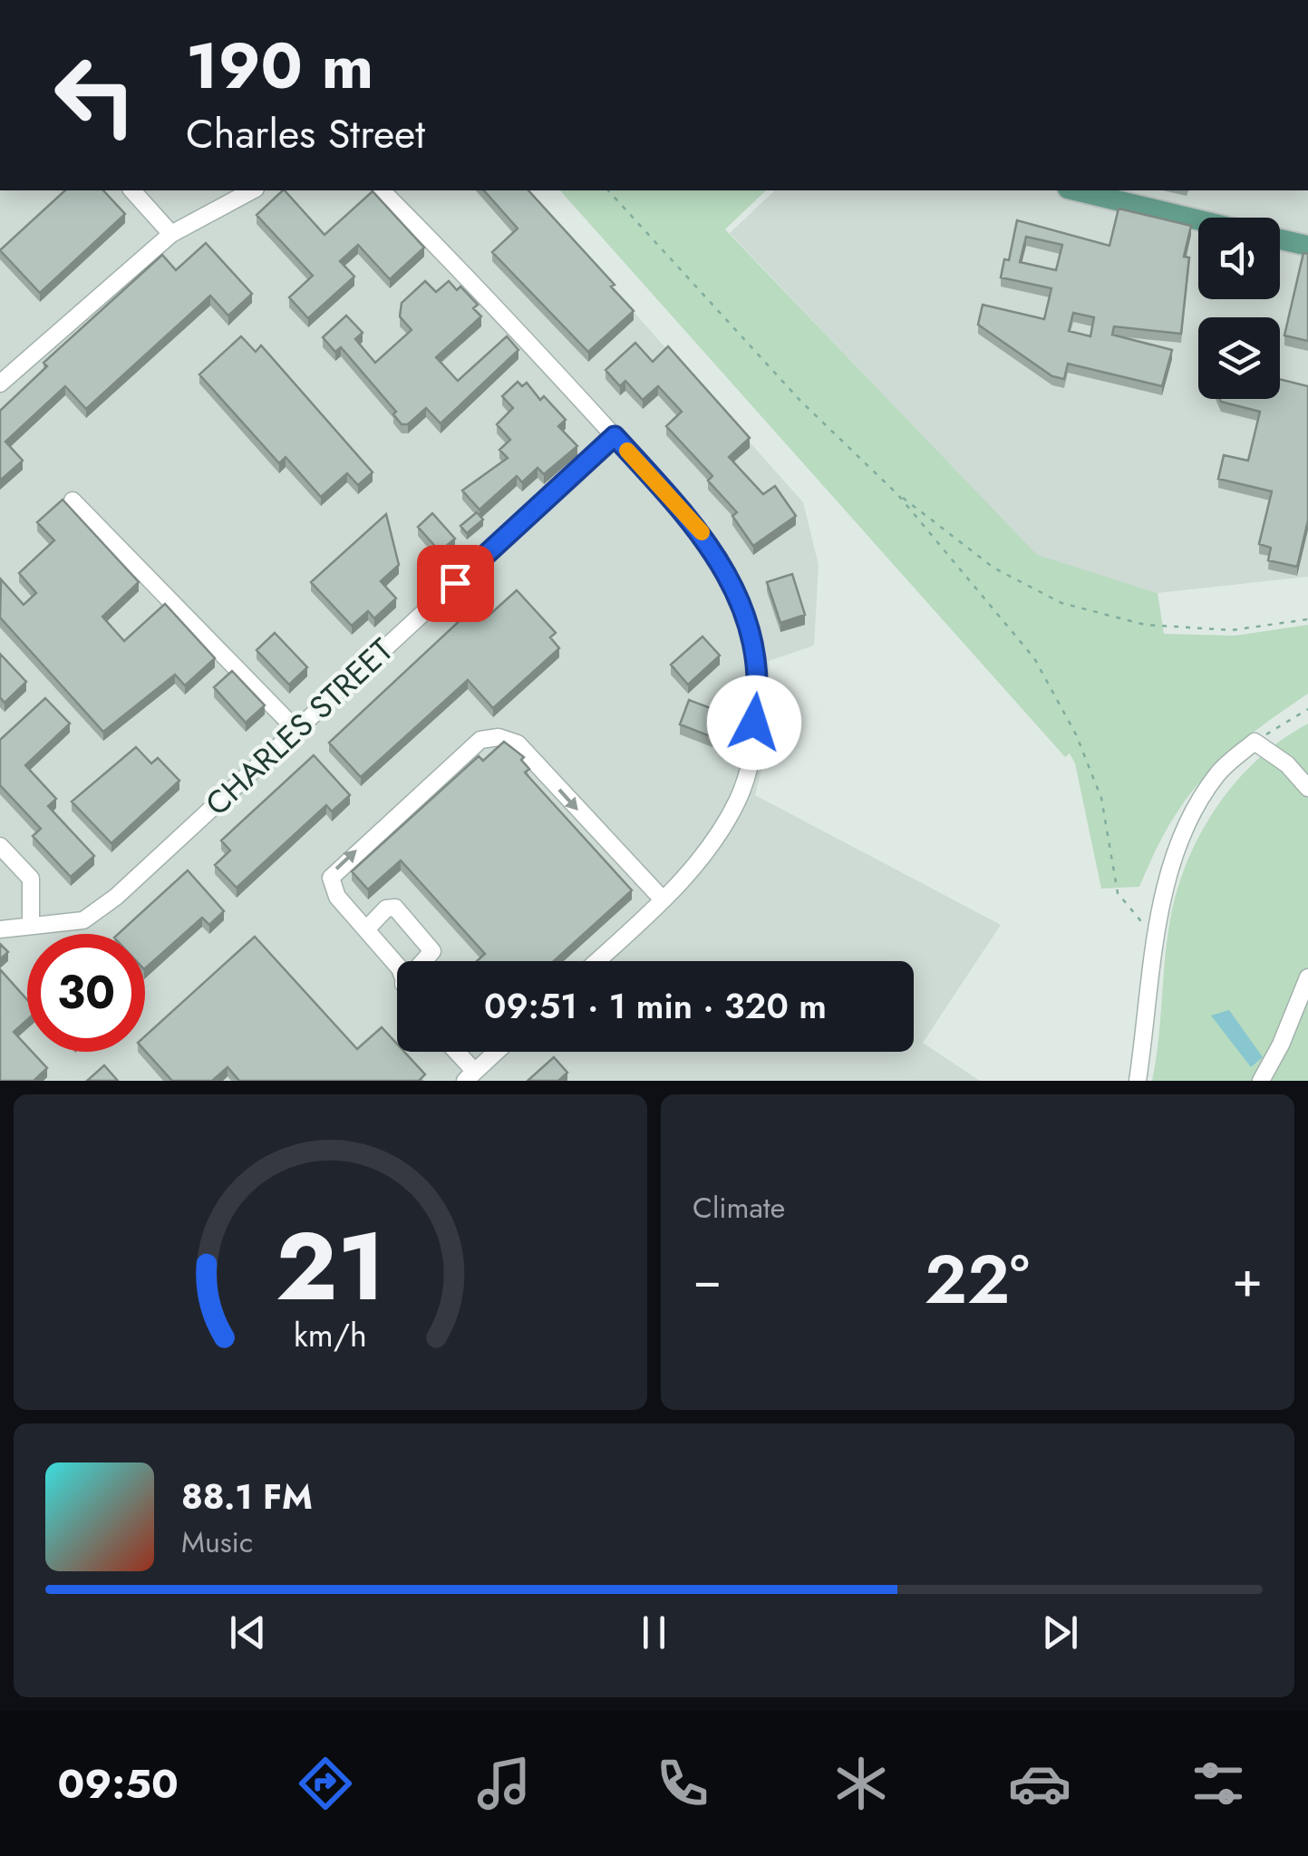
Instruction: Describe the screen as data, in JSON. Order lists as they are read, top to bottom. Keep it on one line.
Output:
{"streets":{"street":["CHARLES STREET"]},"page":{"turn":["190 m","Charles Street"],"limit":"30","trip":"09:51 · 1 min · 320 m","tile":"Climate","heat":["−","22°","+"],"song":["88.1 FM","Music"],"tabs":"09:50","gauge":["21","km/h"]}}
